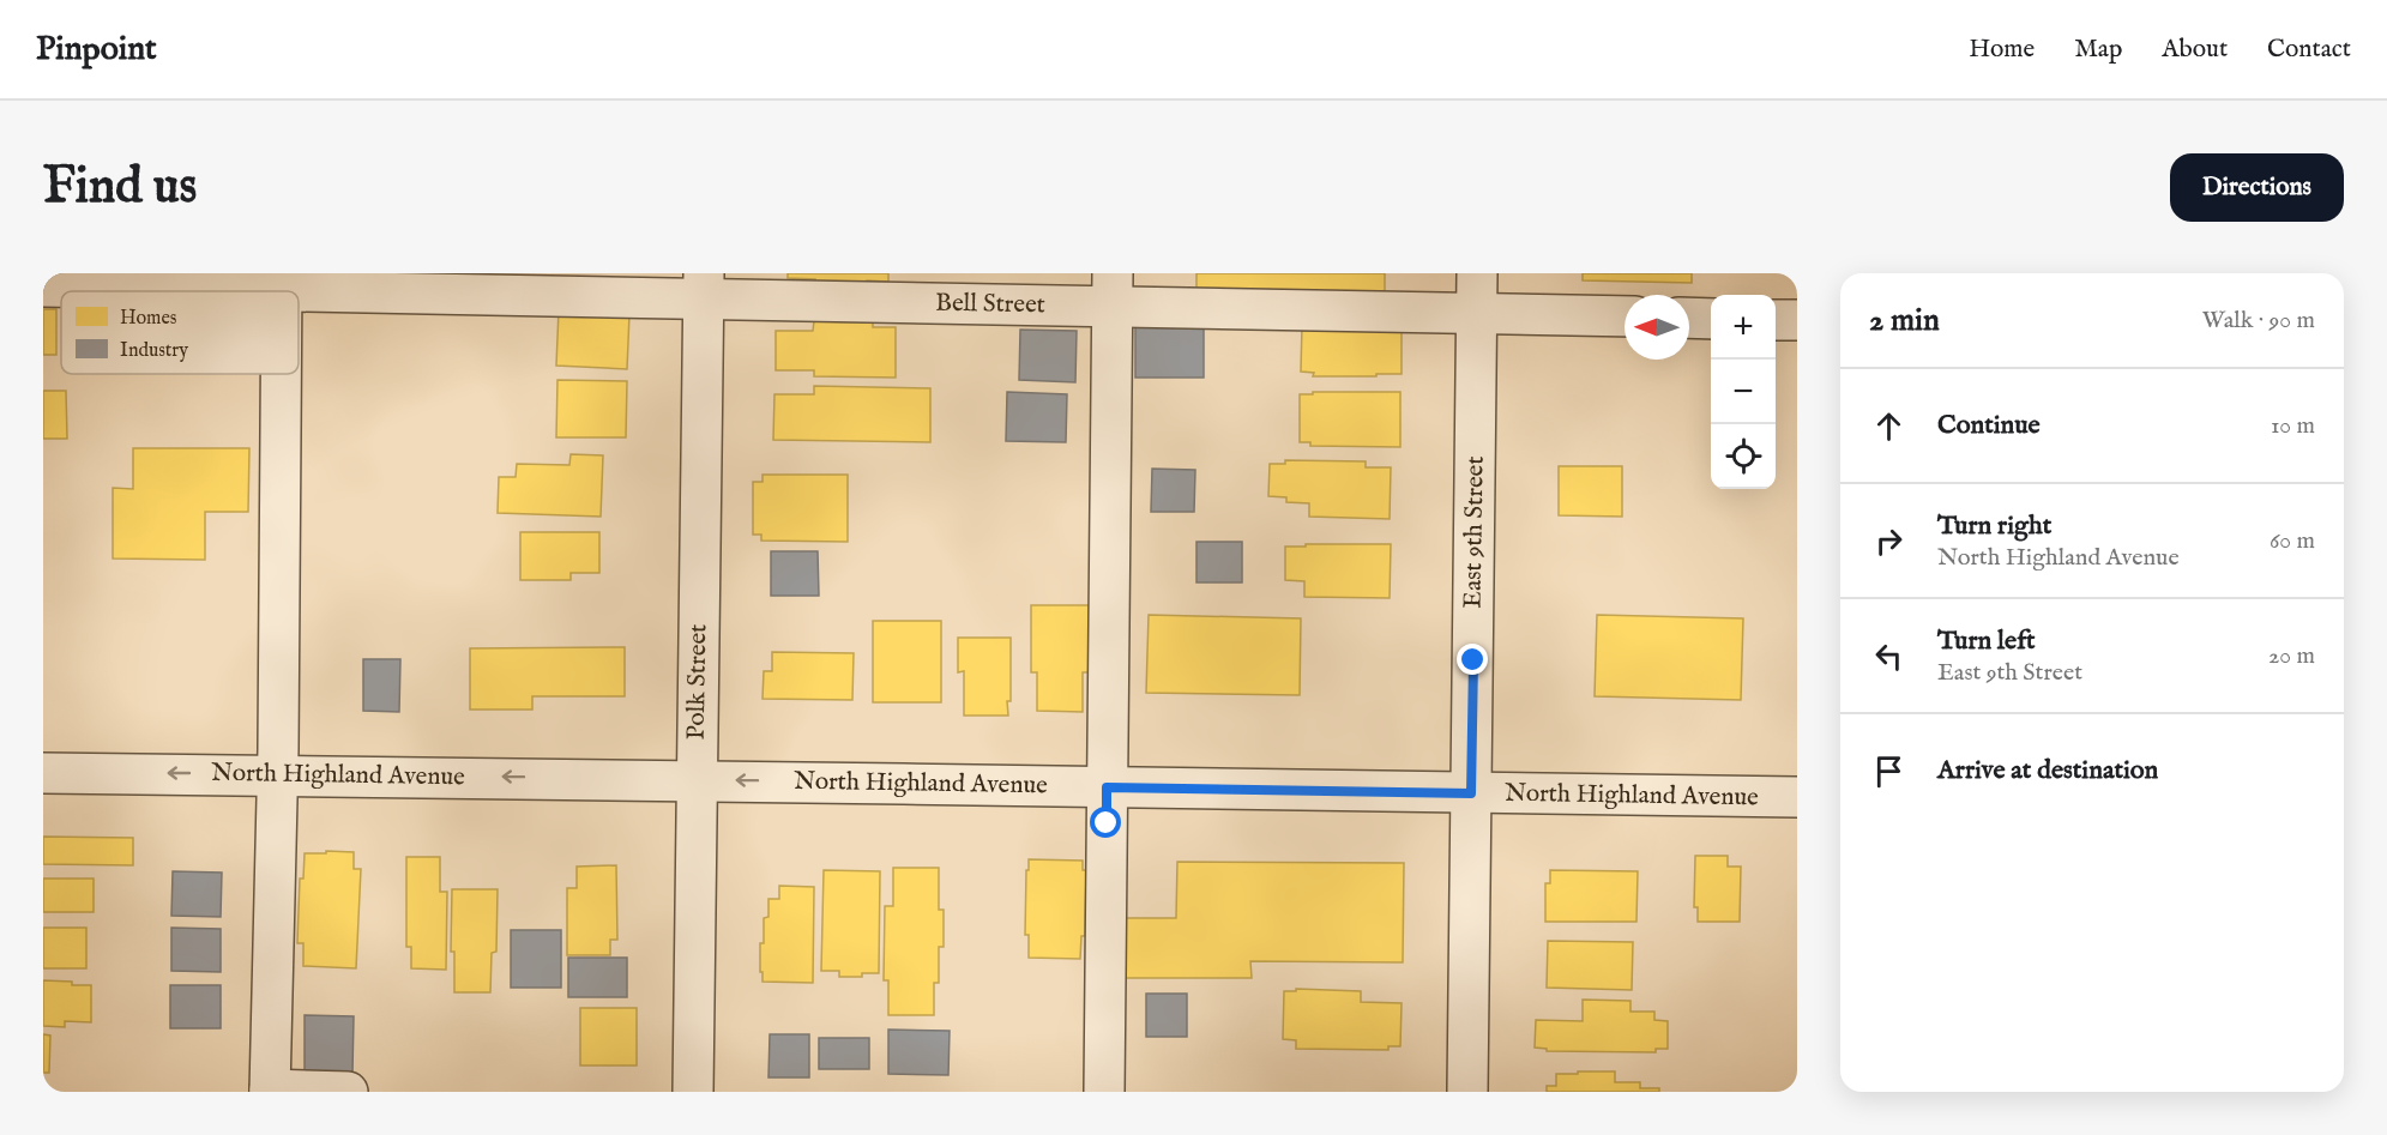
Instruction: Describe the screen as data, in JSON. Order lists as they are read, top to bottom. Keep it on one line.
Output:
{"streets":{"street":["Bell Street","East 9th Street","Polk Street","North Highland Avenue"]},"crossings":[["Bell Street","East 9th Street"],["Bell Street","Polk Street"],["East 9th Street","North Highland Avenue"],["Polk Street","North Highland Avenue"]],"one_way":["North Highland Avenue"],"legend":["Homes","Industry"],"north":"left","page":{"header":"Pinpoint","nav":["Home","Map","About","Contact"],"buttons":"Directions","title":"Find us","heading":["2 min","Walk · 90 m"],"map_buttons":["+","−"],"list":[["Continue","10 m"],["Turn right","North Highland Avenue","60 m"],["Turn left","East 9th Street","20 m"],"Arrive at destination"]}}
